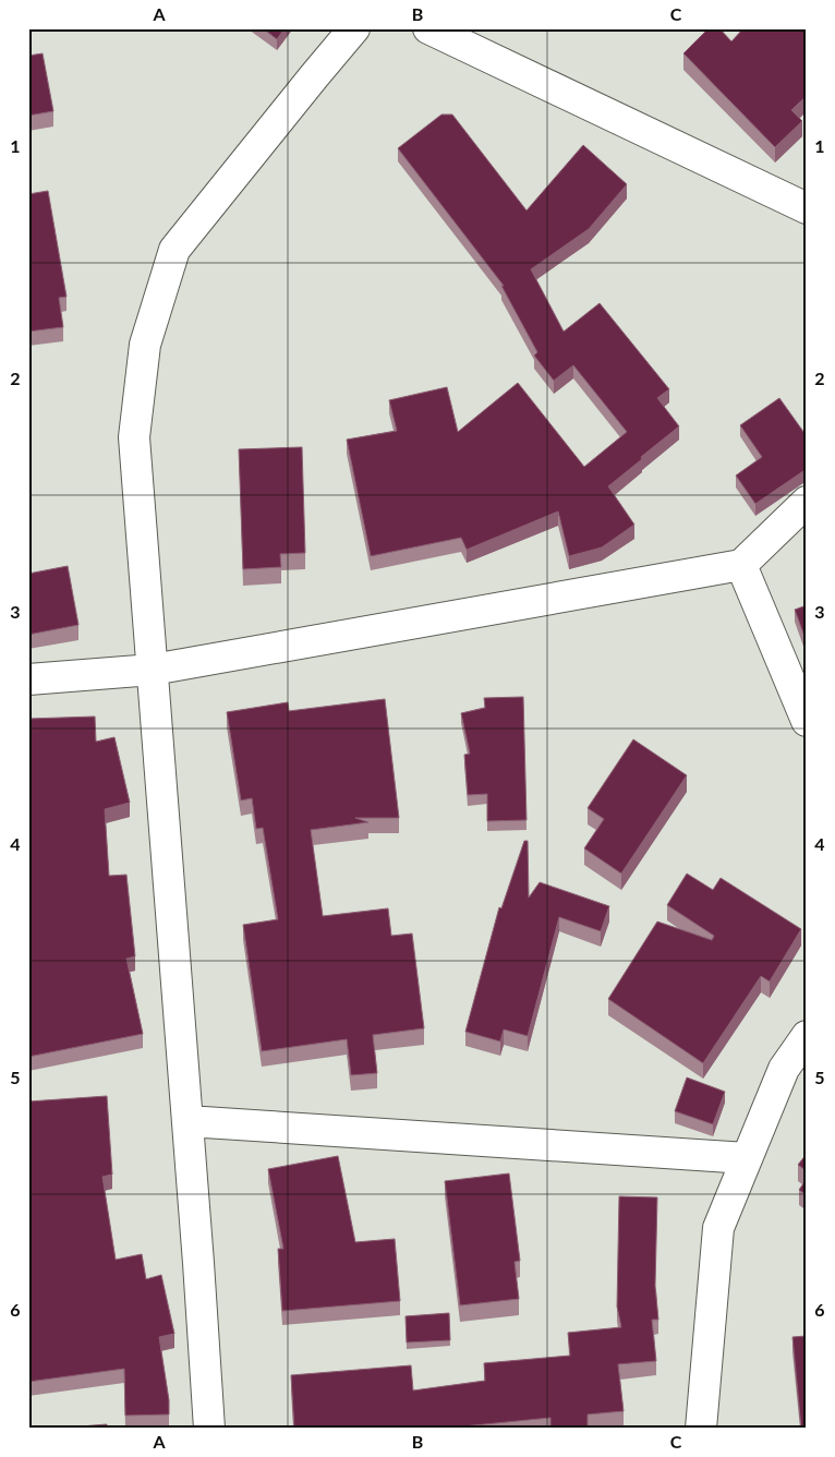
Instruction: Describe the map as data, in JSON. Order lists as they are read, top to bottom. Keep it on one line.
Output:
{"grid":{"columns":["A","B","C"],"rows":["1","2","3","4","5","6"]}}
